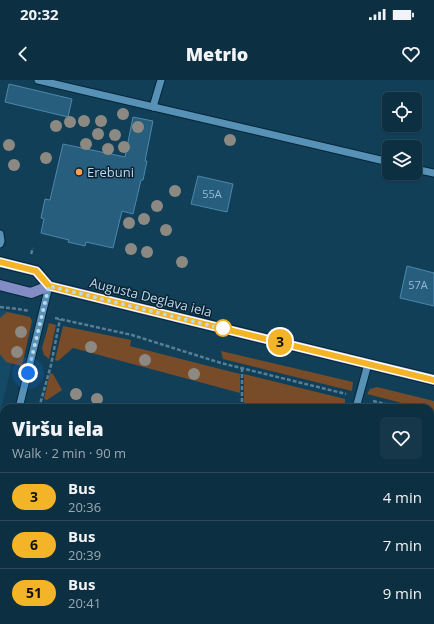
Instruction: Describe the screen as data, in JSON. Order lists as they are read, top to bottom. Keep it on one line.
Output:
{"streets":{"main road":["Augusta Deglava iela"]},"places":["Erebuni"],"lines":["bus line 3"],"house_numbers":["55A","57A"],"page":{"status":"20:32","header":"Metrio","on_map":"3","heading":["Viršu iela","Walk · 2 min · 90 m"],"list":[{"mark":"3","name":"Bus","note":"20:36","value":"4 min"},{"mark":"6","name":"Bus","note":"20:39","value":"7 min"},{"mark":"51","name":"Bus","note":"20:41","value":"9 min"}]}}
